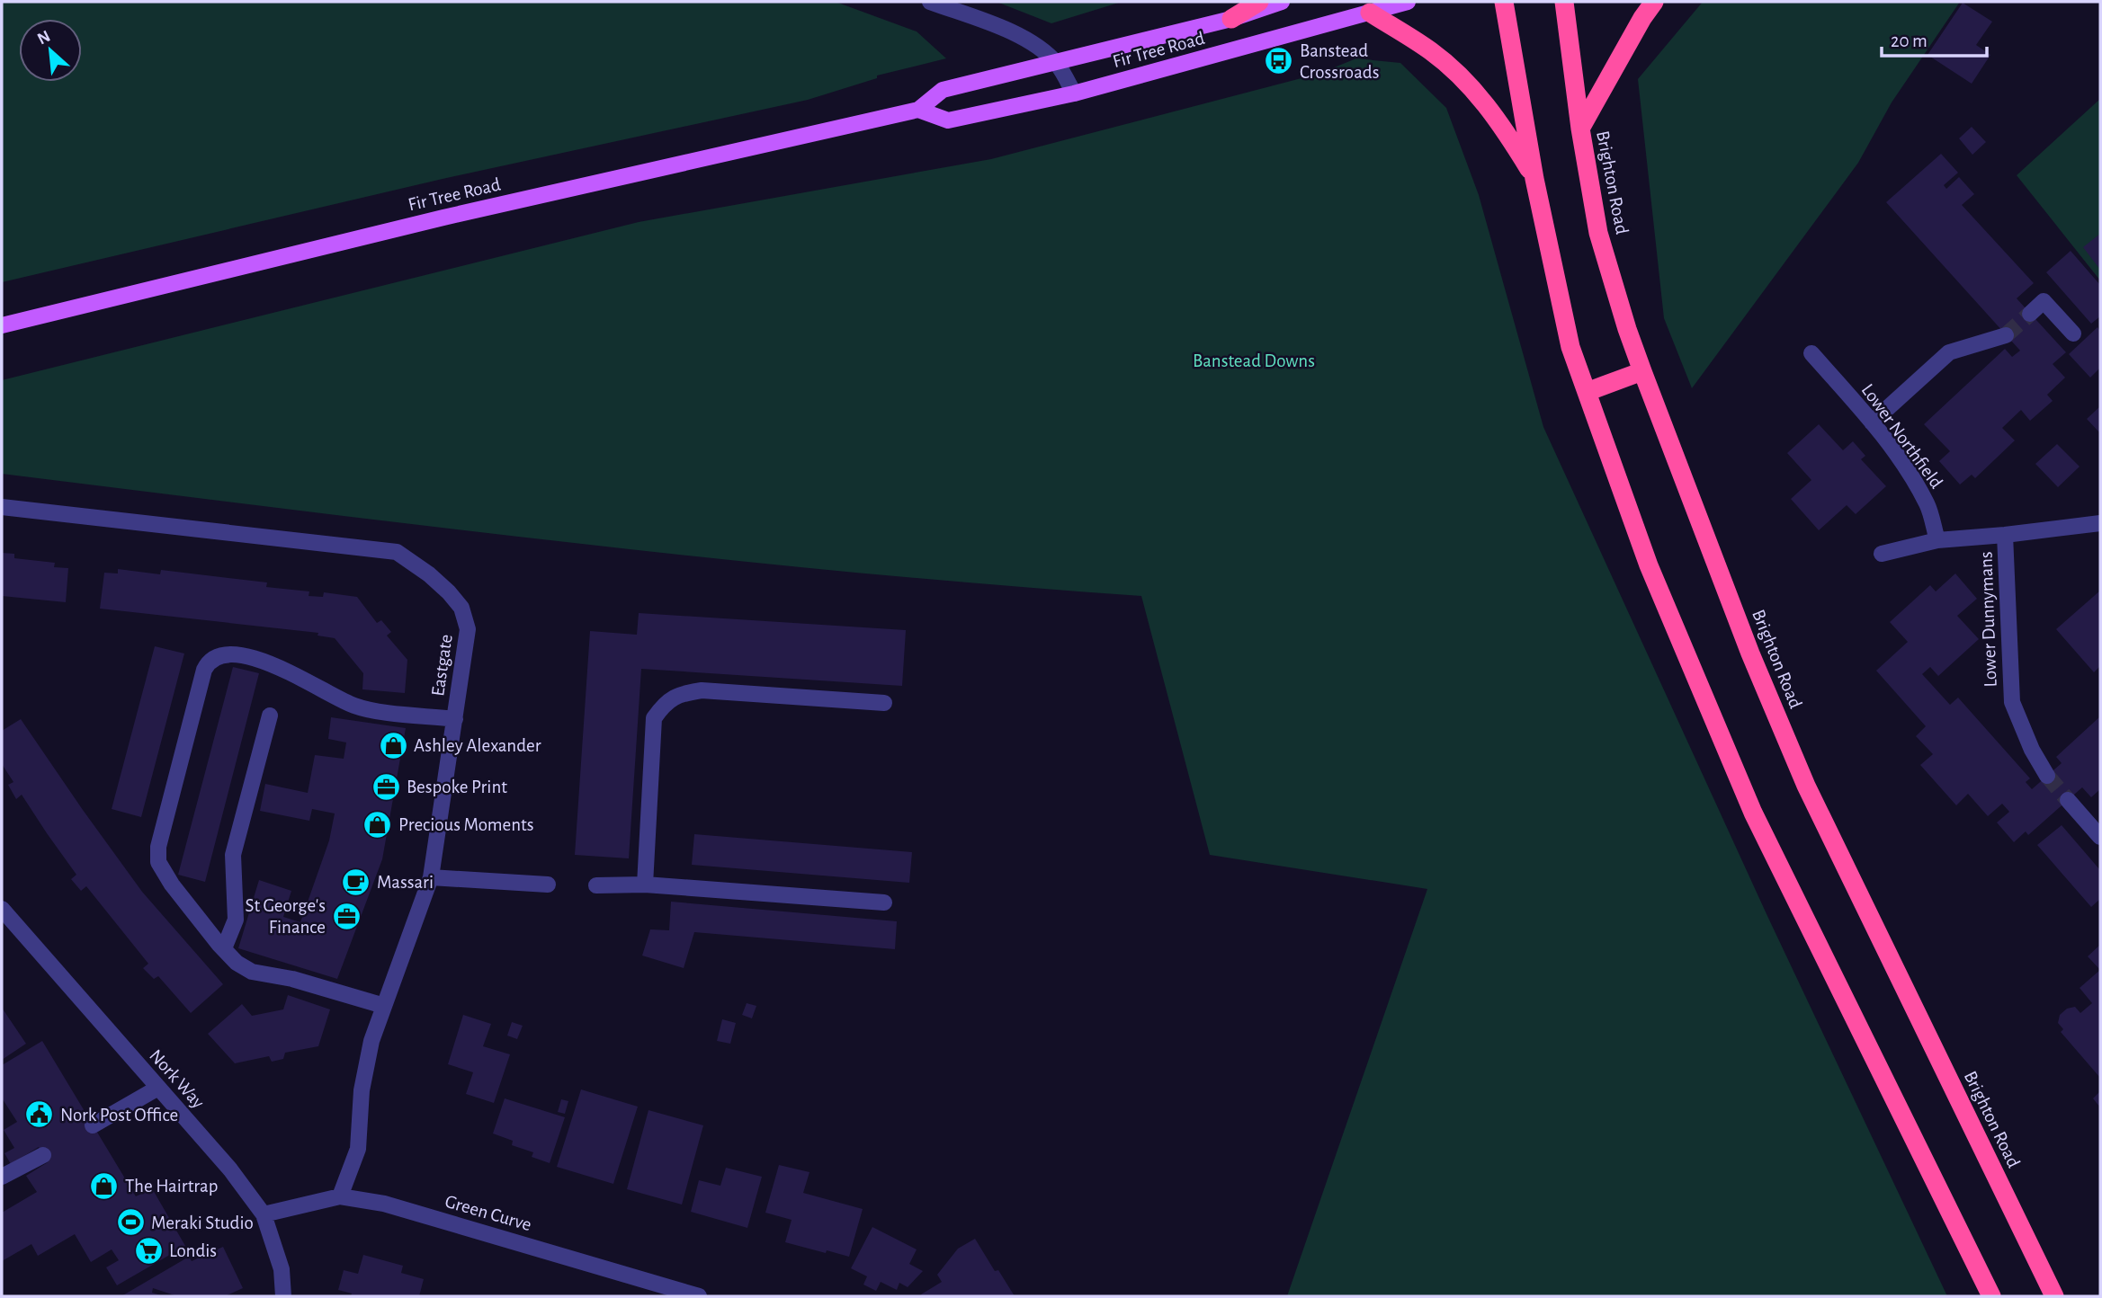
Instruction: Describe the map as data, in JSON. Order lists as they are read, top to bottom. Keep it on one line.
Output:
{"streets":{"highway":["Brighton Road"],"main road":["Fir Tree Road"],"street":["Lower Northfield","Lower Dunnymans","Eastgate","Nork Way","Green Curve"]},"crossings":[["Eastgate","Green Curve"],["Nork Way","Green Curve"]],"parks":["Banstead Downs"],"places":{"bus stop":["Banstead Crossroads"],"shop":["Ashley Alexander","Precious Moments","The Hairtrap"],"office":["Bespoke Print","St George's Finance"],"cafe":["Massari"],"public building":["Nork Post Office"],"sports":["Meraki Studio"],"supermarket":["Londis"]},"scale_bar":"20 m","north":"top left"}
